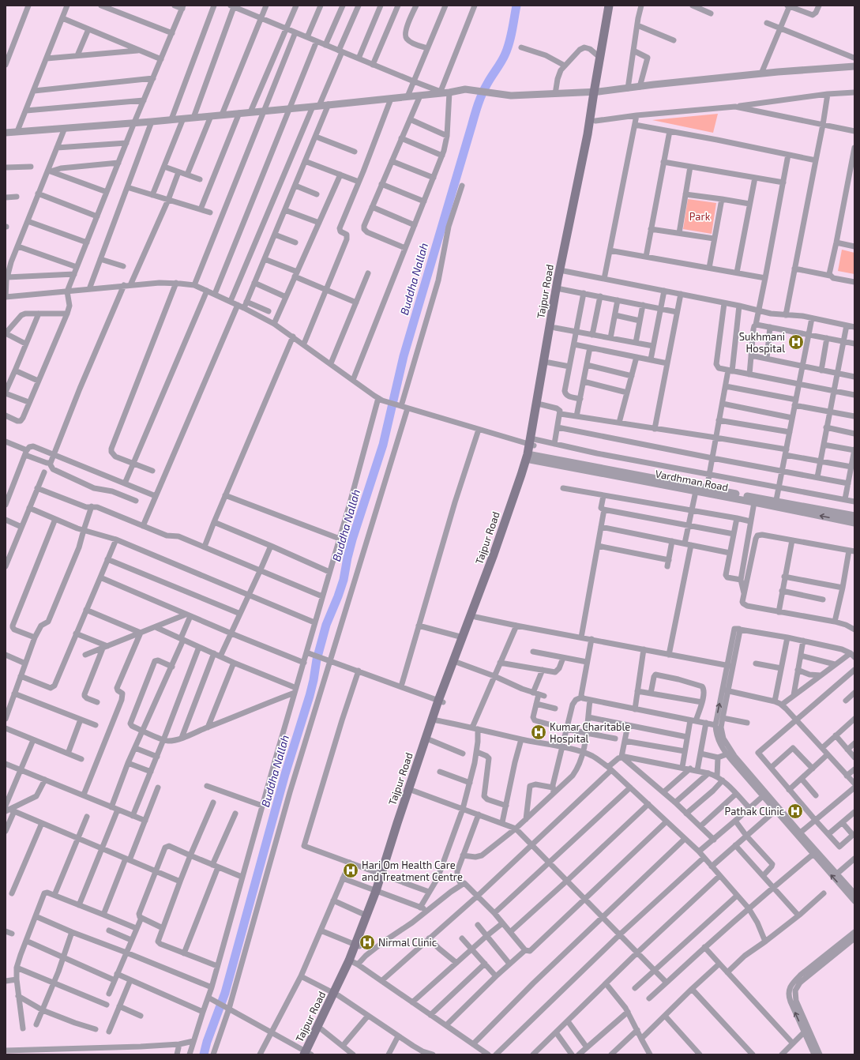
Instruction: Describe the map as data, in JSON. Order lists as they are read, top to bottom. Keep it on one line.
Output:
{"streets":{"main road":["Tajpur Road"],"street":["Vardhman Road"]},"crossings":[["Tajpur Road","Vardhman Road"]],"water":["Buddha Nallah"],"parks":["Park"],"places":{"hospital":["Sukhmani Hospital","Kumar Charitable Hospital","Pathak Clinic","Hari Om Health Care and Treatment Centre","Nirmal Clinic"]}}
